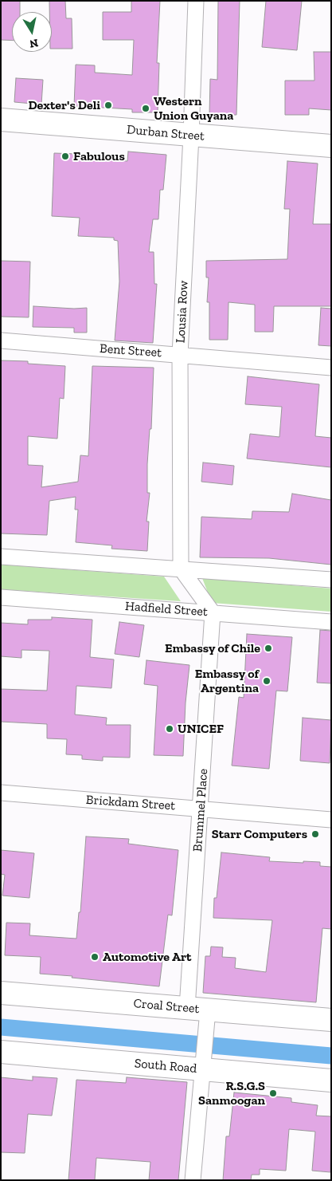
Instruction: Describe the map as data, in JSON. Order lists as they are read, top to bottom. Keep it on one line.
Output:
{"streets":{"street":["Durban Street","Lousia Row","Bent Street","Hadfield Street","Brickdam Street","Brummel Place","Croal Street","South Road"]},"crossings":[["Durban Street","Lousia Row"],["Lousia Row","Bent Street"],["Hadfield Street","Brummel Place"],["Brickdam Street","Brummel Place"],["Brummel Place","Croal Street"],["Brummel Place","South Road"]],"places":["Dexter's Deli","Western Union Guyana","Fabulous","Embassy of Chile","Embassy of Argentina","UNICEF","Starr Computers","Automotive Art","R.S.G.S Sanmoogan"],"north":"bottom"}
